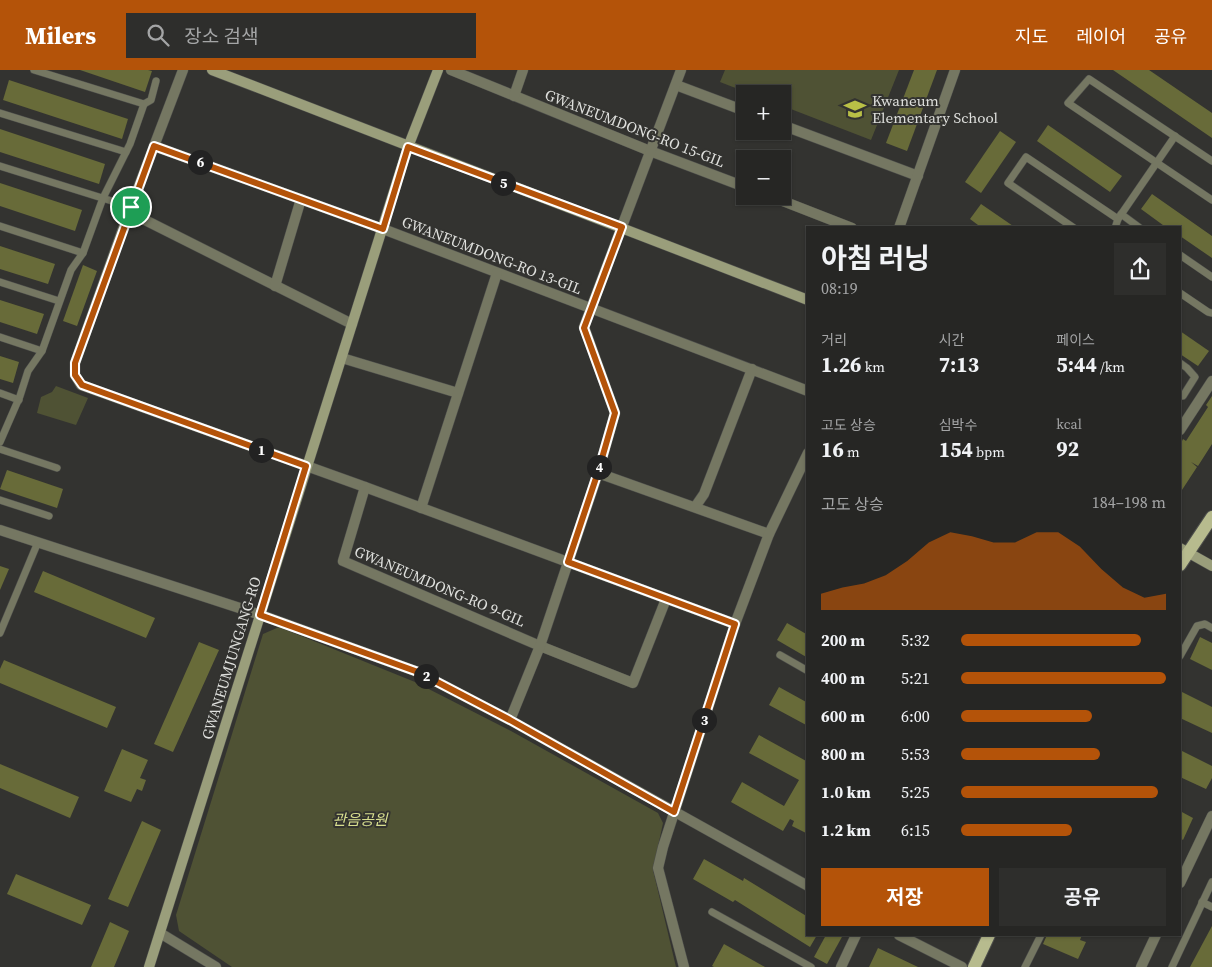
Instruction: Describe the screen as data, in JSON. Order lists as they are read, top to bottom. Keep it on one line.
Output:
{"streets":{"main road":["GWANEUMJUNGANG-RO"],"street":["GWANEUMDONG-RO 15-GIL","GWANEUMDONG-RO 13-GIL","GWANEUMDONG-RO 9-GIL"]},"crossings":[["GWANEUMDONG-RO 13-GIL","GWANEUMDONG-RO 9-GIL"],["GWANEUMDONG-RO 13-GIL","GWANEUMJUNGANG-RO"]],"parks":["관음공원"],"places":{"school or university":["Kwaneum Elementary School"]},"page":{"header":"Milers","search":"장소 검색","nav":["지도","레이어","공유"],"map_buttons":["+","−"],"pins":["6","5","1","4","2","3"],"heading":["아침 러닝","08:19"],"stats":[["거리","1.26 km"],["시간","7:13"],["페이스","5:44 /km"],["고도 상승","16 m"],["심박수","154 bpm"],["kcal","92"]],"chart":["고도 상승","184–198 m"],"list":[{"name":"200 m","note":"5:32"},{"name":"400 m","note":"5:21"},{"name":"600 m","note":"6:00"},{"name":"800 m","note":"5:53"},{"name":"1.0 km","note":"5:25"},{"name":"1.2 km","note":"6:15"}],"buttons":["저장","공유"]}}
